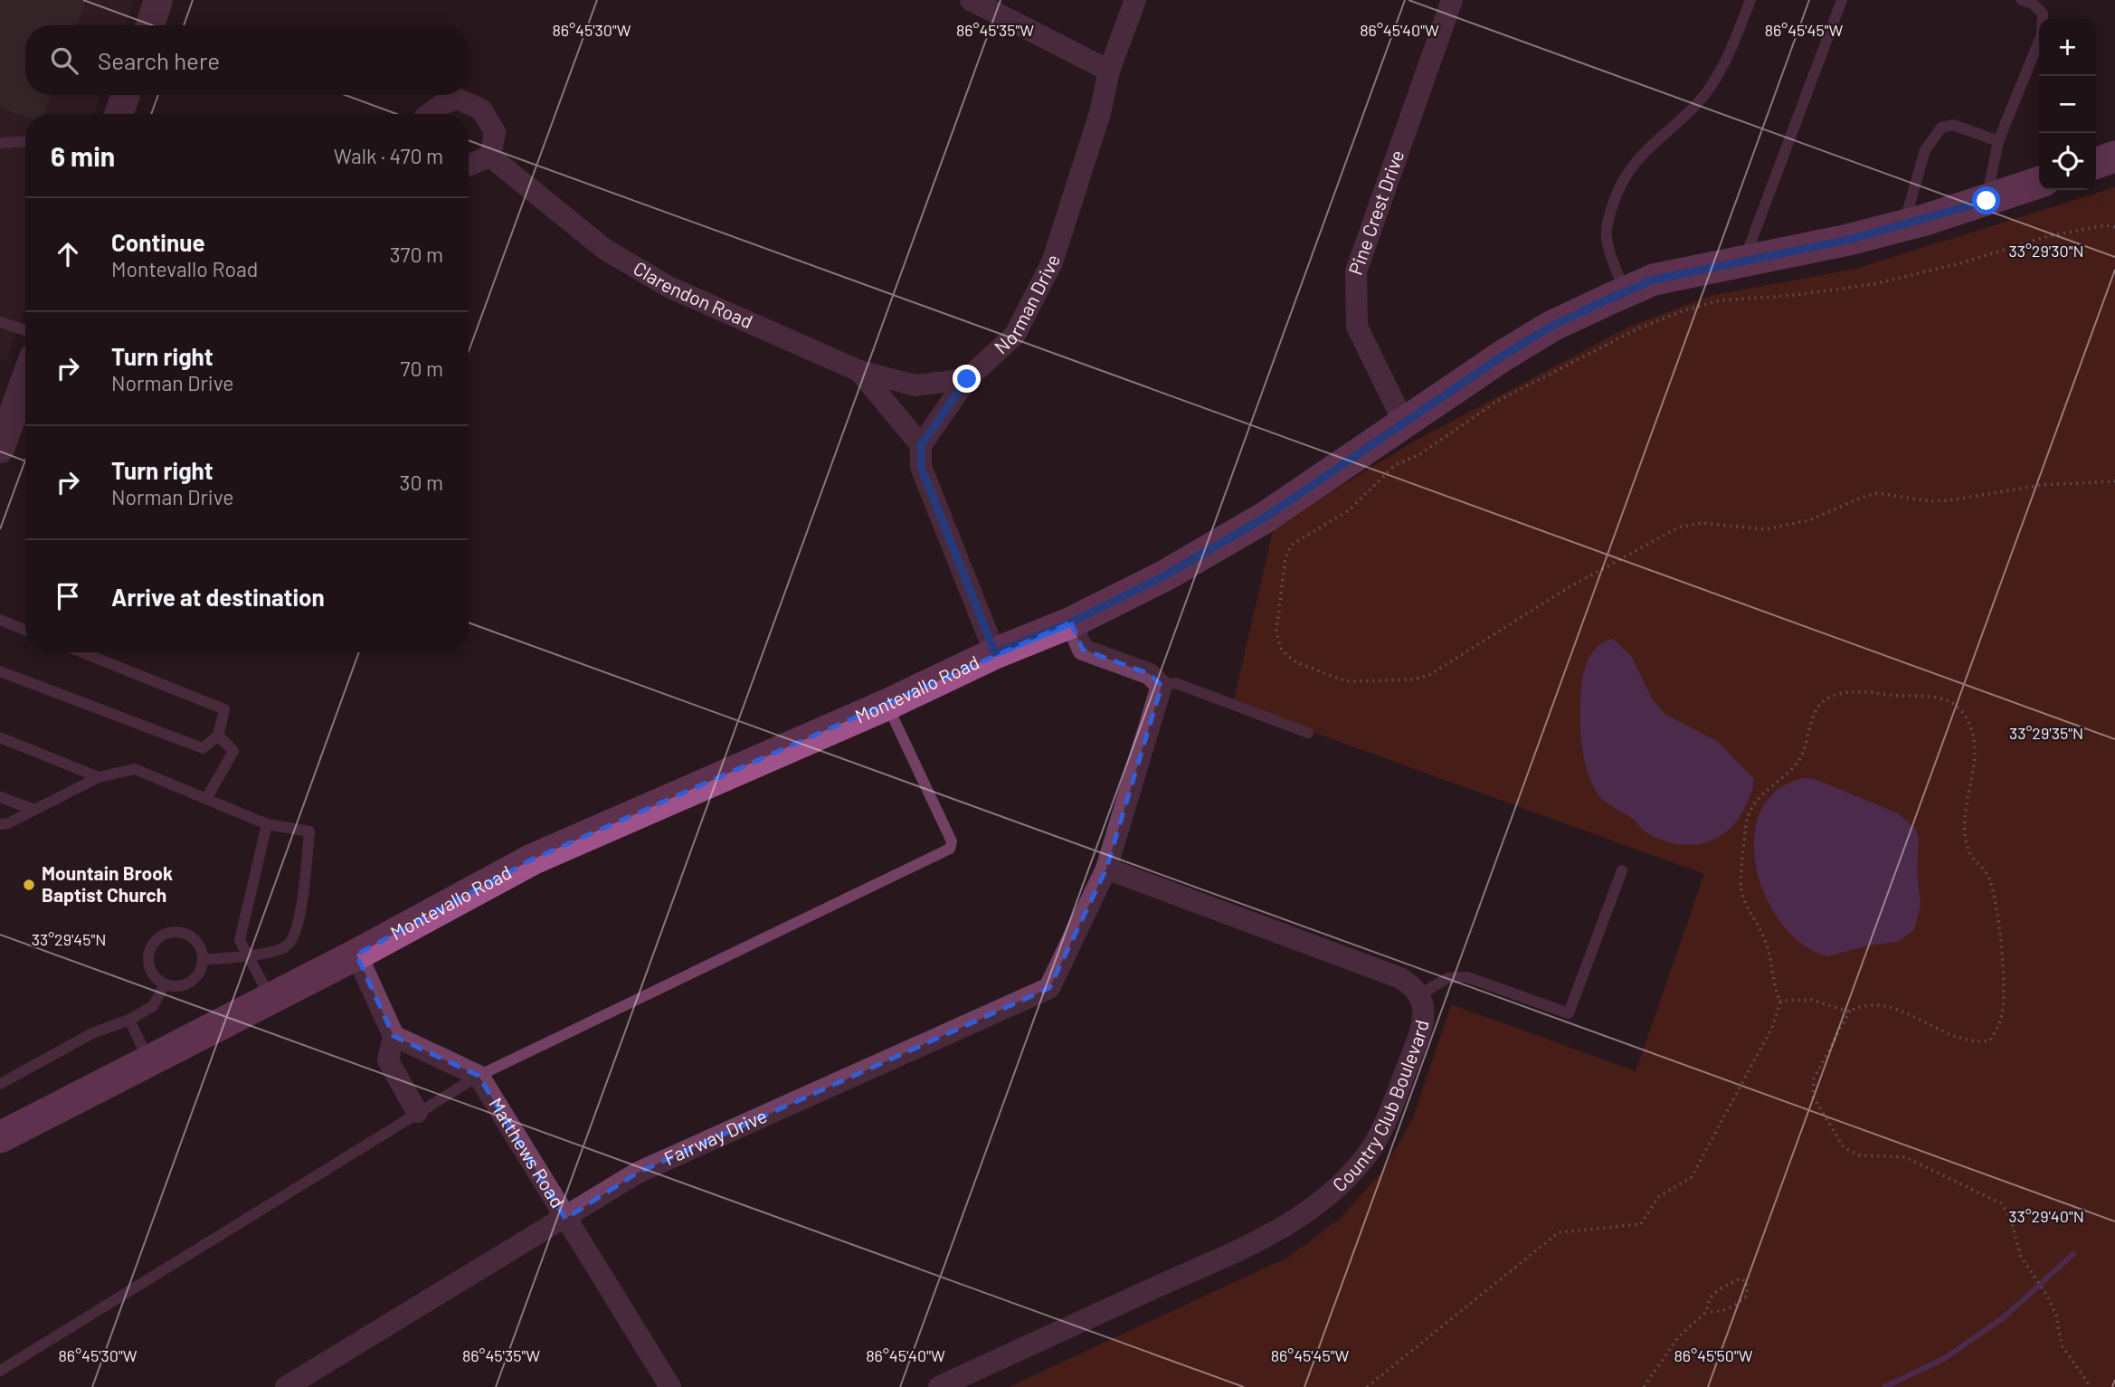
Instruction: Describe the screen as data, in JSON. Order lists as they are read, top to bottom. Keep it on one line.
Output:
{"streets":{"main road":["Montevallo Road"],"street":["Pine Crest Drive","Clarendon Road","Norman Drive","Country Club Boulevard","Fairway Drive","Matthews Road"]},"crossings":[["Pine Crest Drive","Montevallo Road"],["Clarendon Road","Norman Drive"],["Country Club Boulevard","Fairway Drive"],["Fairway Drive","Matthews Road"]],"places":["Mountain Brook Baptist Church"],"page":{"map_buttons":["+","−"],"search":"Search here","heading":["6 min","Walk · 470 m"],"list":[["Continue","Montevallo Road","370 m"],["Turn right","Norman Drive","70 m"],["Turn right","Norman Drive","30 m"],"Arrive at destination"]},"coordinates":["86°45'30\"W","86°45'35\"W","86°45'40\"W","86°45'45\"W","33°29'30\"N","33°29'35\"N","33°29'45\"N","33°29'40\"N","86°45'50\"W"]}
